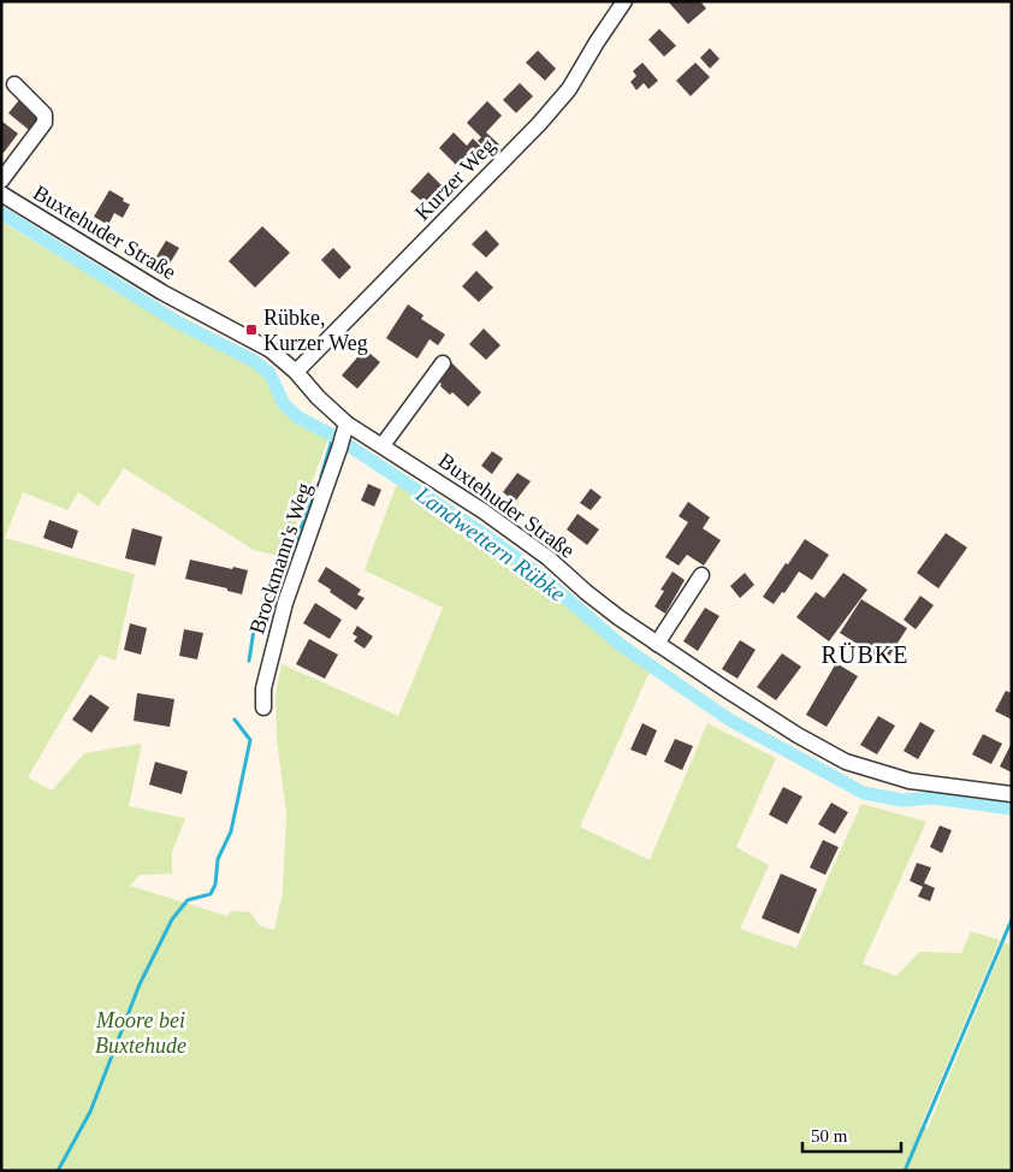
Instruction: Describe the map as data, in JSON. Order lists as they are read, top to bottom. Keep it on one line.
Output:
{"streets":{"street":["Kurzer Weg","Buxtehuder Straße","Brockmann's Weg"]},"crossings":[["Kurzer Weg","Buxtehuder Straße"],["Buxtehuder Straße","Brockmann's Weg"]],"districts":["RÜBKE"],"water":["Landwettern Rübke"],"parks":["Moore bei Buxtehude"],"places":{"transit":["Rübke, Kurzer Weg"]},"scale_bar":"50 m"}
